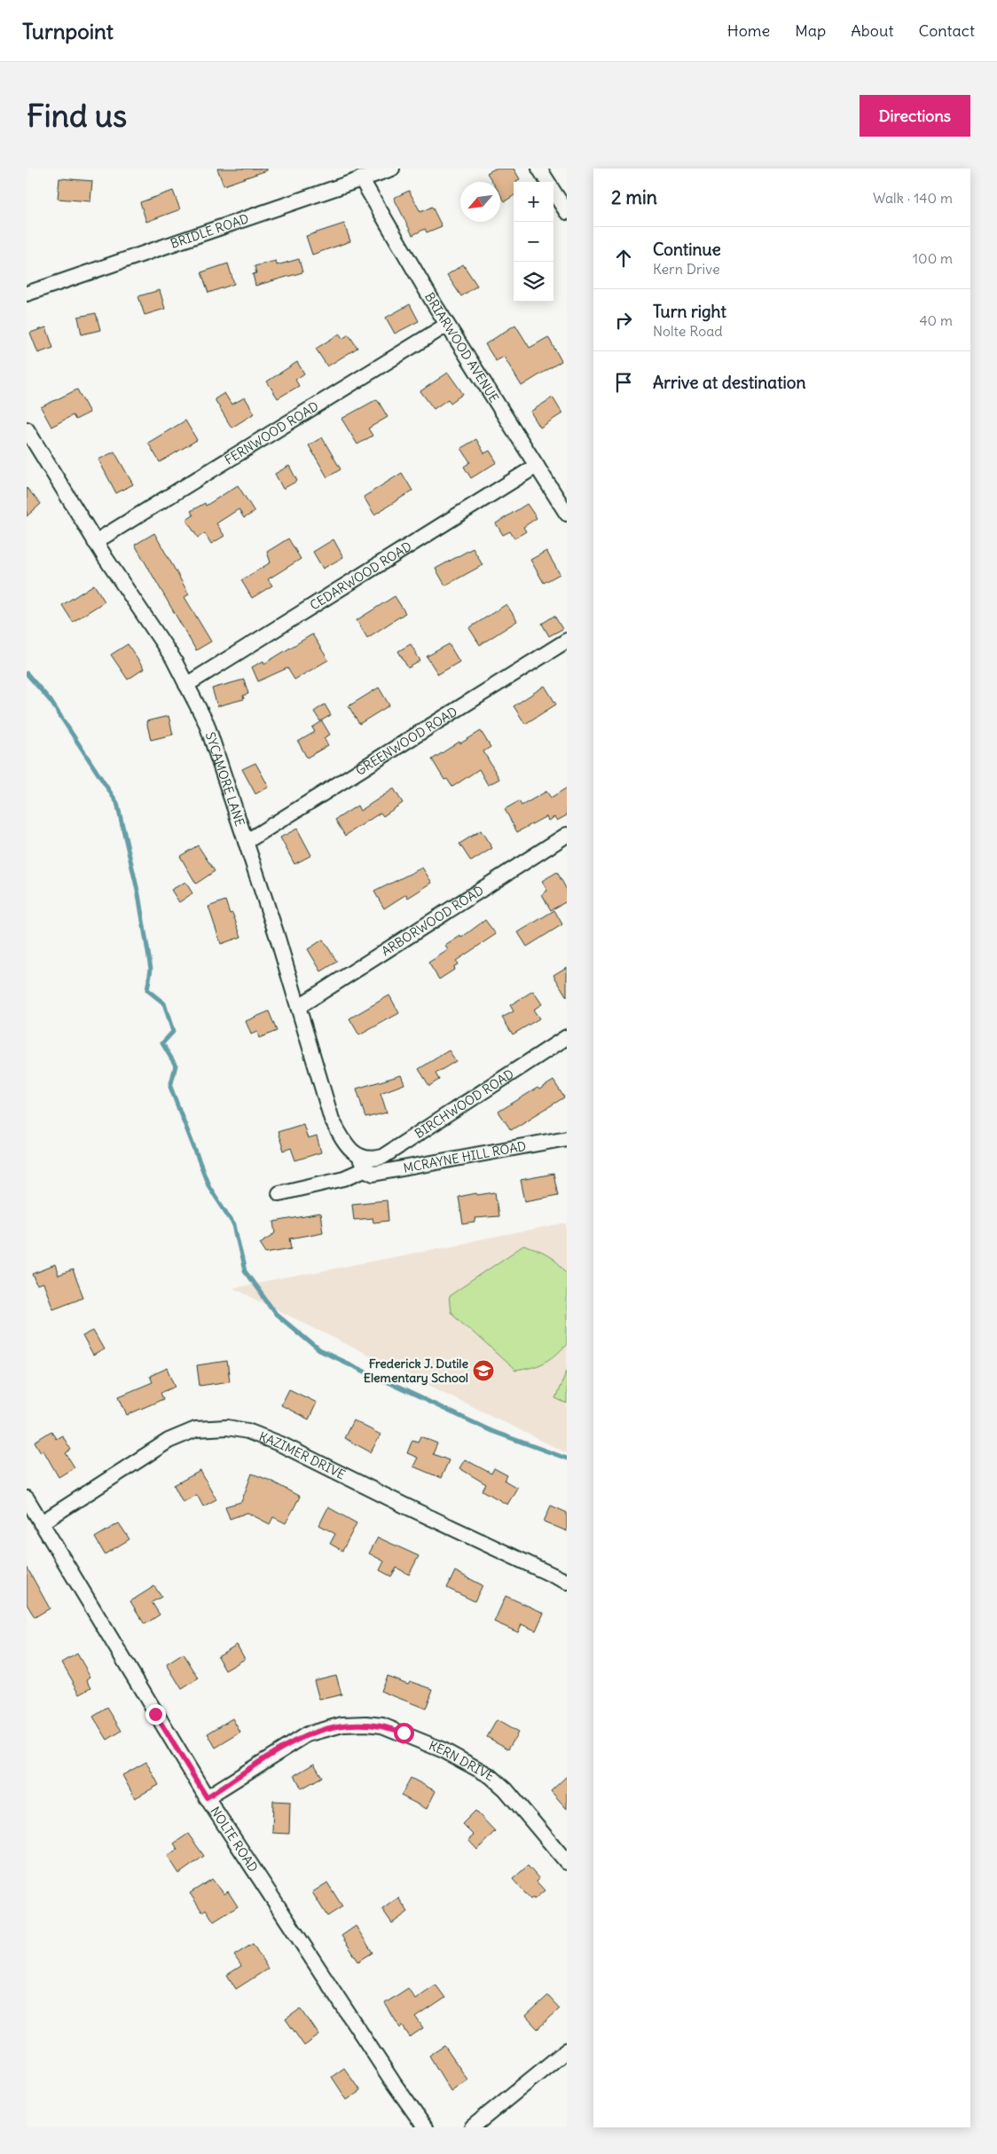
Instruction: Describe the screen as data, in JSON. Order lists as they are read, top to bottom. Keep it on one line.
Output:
{"streets":{"street":["BRIDLE ROAD","BRIARWOOD AVENUE","FERNWOOD ROAD","CEDARWOOD ROAD","GREENWOOD ROAD","SYCAMORE LANE","ARBORWOOD ROAD","BIRCHWOOD ROAD","MCRAYNE HILL ROAD","KAZIMER DRIVE","KERN DRIVE","NOLTE ROAD"]},"crossings":[["BRIDLE ROAD","BRIARWOOD AVENUE"],["BRIARWOOD AVENUE","FERNWOOD ROAD"],["BRIARWOOD AVENUE","CEDARWOOD ROAD"],["FERNWOOD ROAD","SYCAMORE LANE"],["CEDARWOOD ROAD","SYCAMORE LANE"],["GREENWOOD ROAD","SYCAMORE LANE"],["SYCAMORE LANE","ARBORWOOD ROAD"],["SYCAMORE LANE","BIRCHWOOD ROAD"],["SYCAMORE LANE","MCRAYNE HILL ROAD"],["BIRCHWOOD ROAD","MCRAYNE HILL ROAD"],["KAZIMER DRIVE","NOLTE ROAD"],["KERN DRIVE","NOLTE ROAD"]],"places":{"school or university":["Frederick J. Dutile Elementary School"]},"north":"bottom left","page":{"header":"Turnpoint","nav":["Home","Map","About","Contact"],"buttons":"Directions","title":"Find us","heading":["2 min","Walk · 140 m"],"map_buttons":["+","−"],"list":[["Continue","Kern Drive","100 m"],["Turn right","Nolte Road","40 m"],"Arrive at destination"]}}
